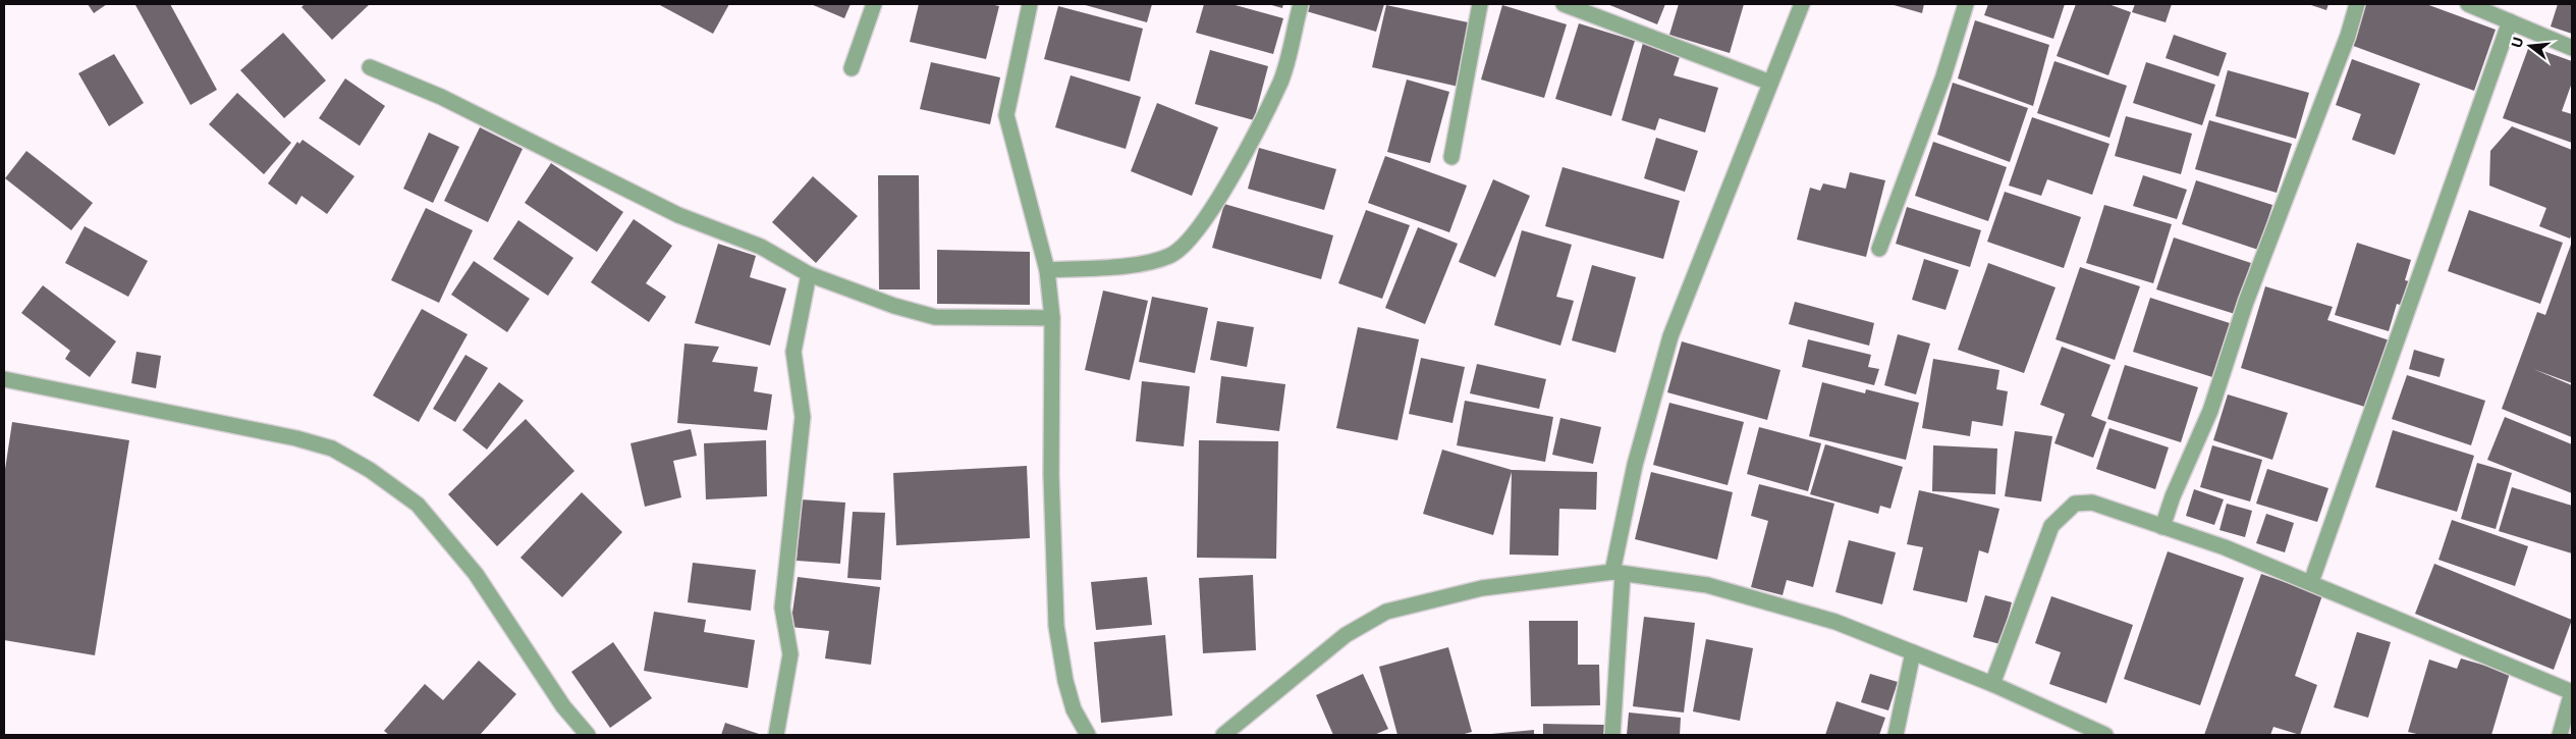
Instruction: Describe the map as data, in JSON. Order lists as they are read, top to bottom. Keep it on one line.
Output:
{"north":"left"}
